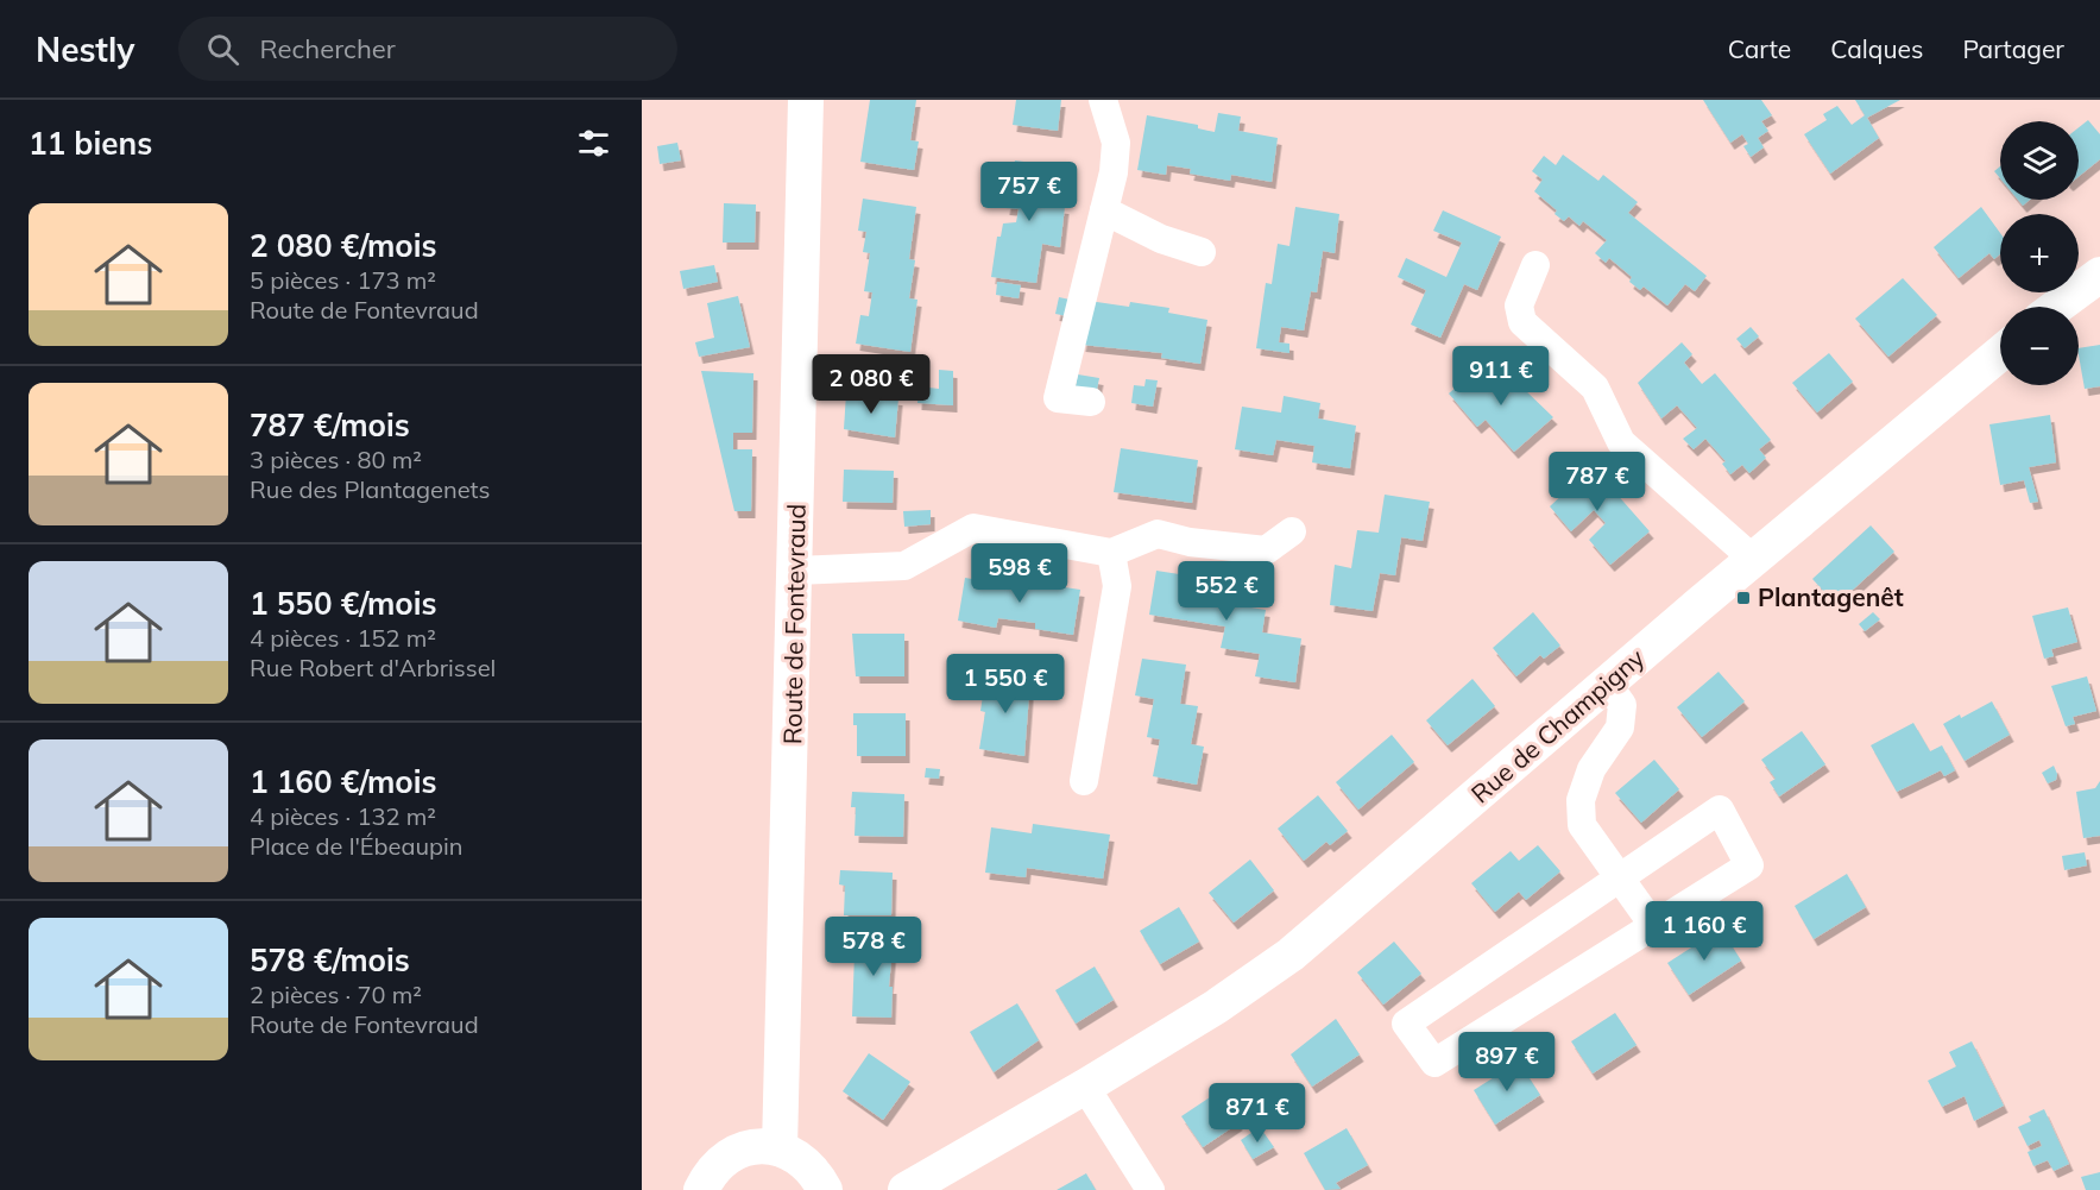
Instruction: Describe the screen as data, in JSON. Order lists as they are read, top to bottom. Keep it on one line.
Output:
{"streets":{"street":["Route de Fontevraud","Rue de Champigny"]},"places":{"transit":["Plantagenêt"]},"page":{"header":"Nestly","search":"Rechercher","nav":["Carte","Calques","Partager"],"heading":"11 biens","map_buttons":["+","−"],"price":["757 €","911 €","2 080 €","787 €","598 €","552 €","1 550 €","1 160 €","578 €","897 €","871 €"],"list":[{"name":"2 080 €/mois","note":"5 pièces · 173 m² · Route de Fontevraud"},{"name":"787 €/mois","note":"3 pièces · 80 m² · Rue des Plantagenets"},{"name":"1 550 €/mois","note":"4 pièces · 152 m² · Rue Robert d'Arbrissel"},{"name":"1 160 €/mois","note":"4 pièces · 132 m² · Place de l'Ébeaupin"},{"name":"578 €/mois","note":"2 pièces · 70 m² · Route de Fontevraud"}]}}
